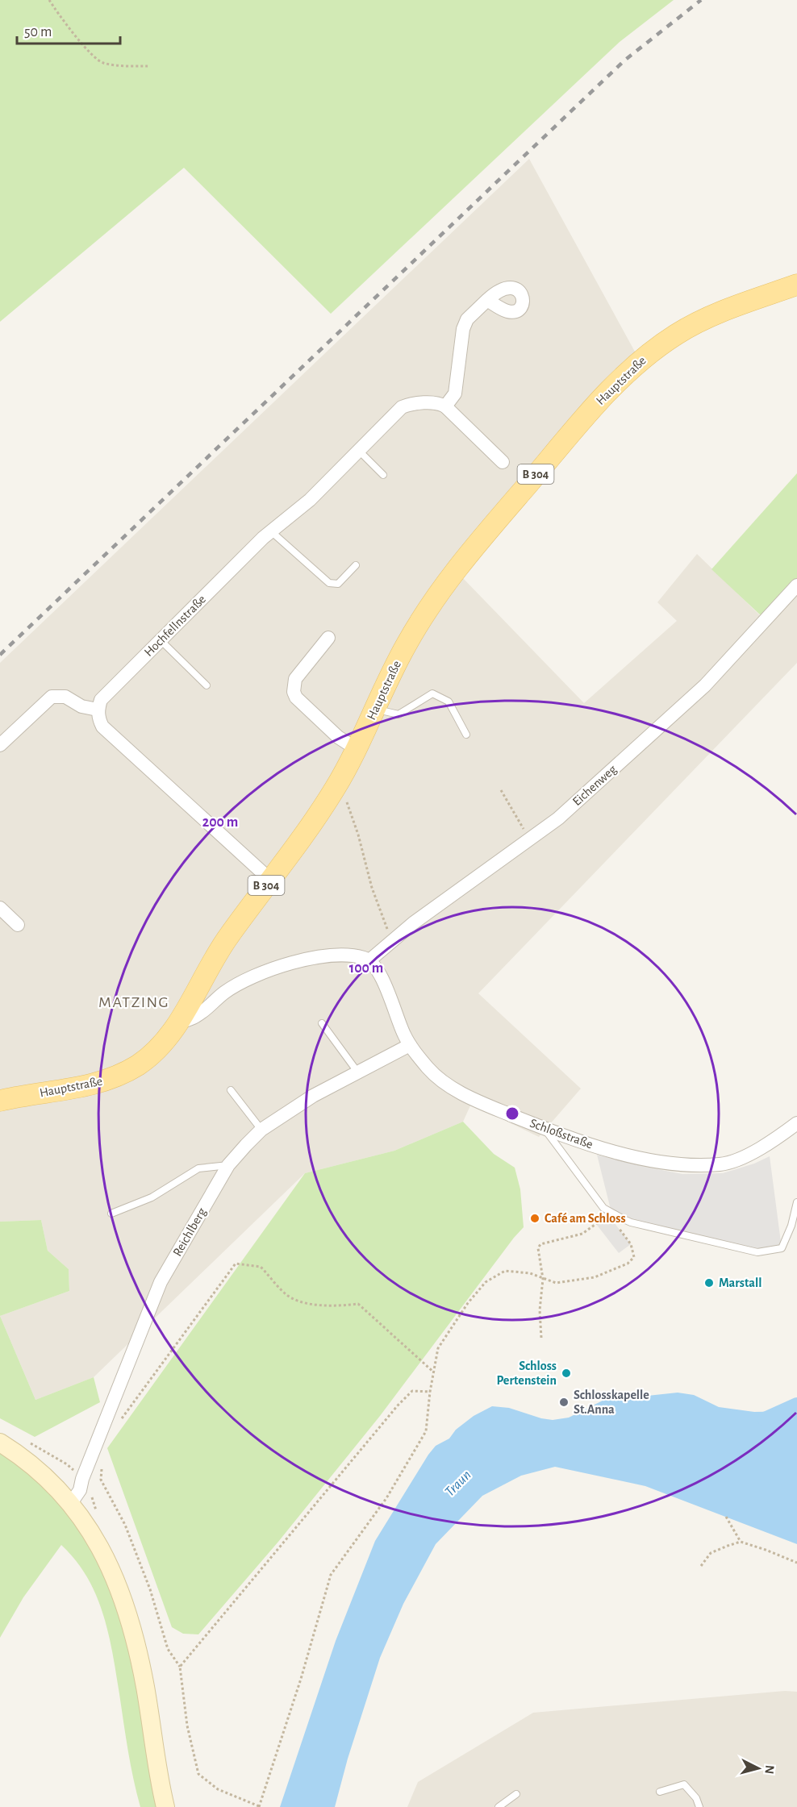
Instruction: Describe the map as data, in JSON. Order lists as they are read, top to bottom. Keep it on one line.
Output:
{"streets":{"main road":["Hauptstraße","B 304"],"street":["Hochfellnstraße","Eichenweg","Schloßstraße","Reichlberg"]},"crossings":[["Eichenweg","Schloßstraße"],["Schloßstraße","Reichlberg"]],"districts":["MATZING"],"water":["Traun"],"places":["Café am Schloss","Marstall","Schloss Pertenstein","Schlosskapelle St.Anna"],"scale_bar":"50 m","north":"right","rings":["200 m","100 m"]}
